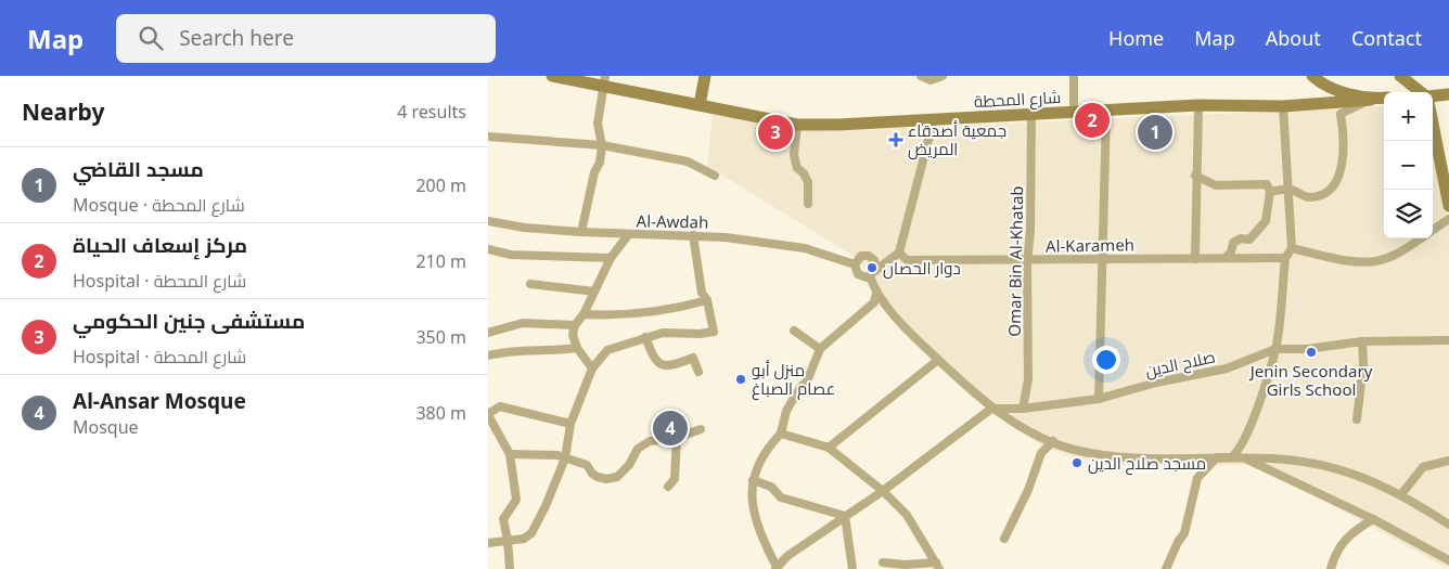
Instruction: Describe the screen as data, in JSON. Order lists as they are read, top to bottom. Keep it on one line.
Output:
{"streets":{"main road":["شارع المحطة"],"street":["Al-Awdah","Al-Karameh","Omar Bin Al-Khatab","صلاح الدين"]},"crossings":[["شارع المحطة","Omar Bin Al-Khatab"],["Al-Karameh","Omar Bin Al-Khatab"],["Omar Bin Al-Khatab","صلاح الدين"]],"places":{"health":["جمعية أصدقاء المريض"],"other":["دوار الحصان","Jenin Secondary Girls School","منزل أبو عصام الصباغ","مسجد صلاح الدين"]},"page":{"header":"Map","search":"Search here","nav":["Home","Map","About","Contact"],"heading":["Nearby","4 results"],"map_buttons":["+","−"],"pins":["2","1","3","4"],"list":[{"mark":"1","name":"مسجد القاضي","note":"Mosque · شارع المحطة","value":"200 m"},{"mark":"2","name":"مركز إسعاف الحياة","note":"Hospital · شارع المحطة","value":"210 m"},{"mark":"3","name":"مستشفى جنين الحكومي","note":"Hospital · شارع المحطة","value":"350 m"},{"mark":"4","name":"Al-Ansar Mosque","note":"Mosque","value":"380 m"}]}}
